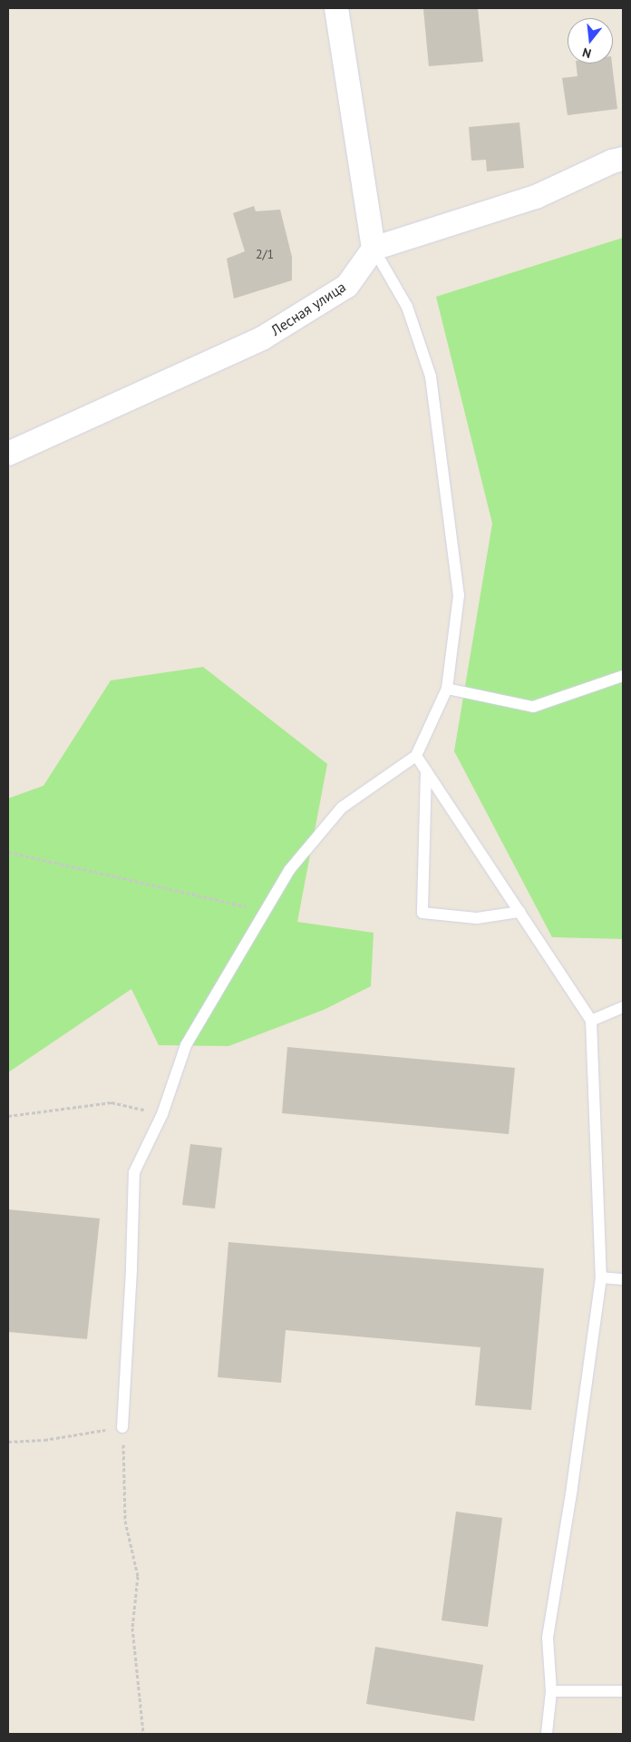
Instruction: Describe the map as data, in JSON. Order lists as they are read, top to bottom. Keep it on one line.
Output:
{"streets":{"street":["Лесная улица"]},"house_numbers":["2/1"],"north":"bottom"}
